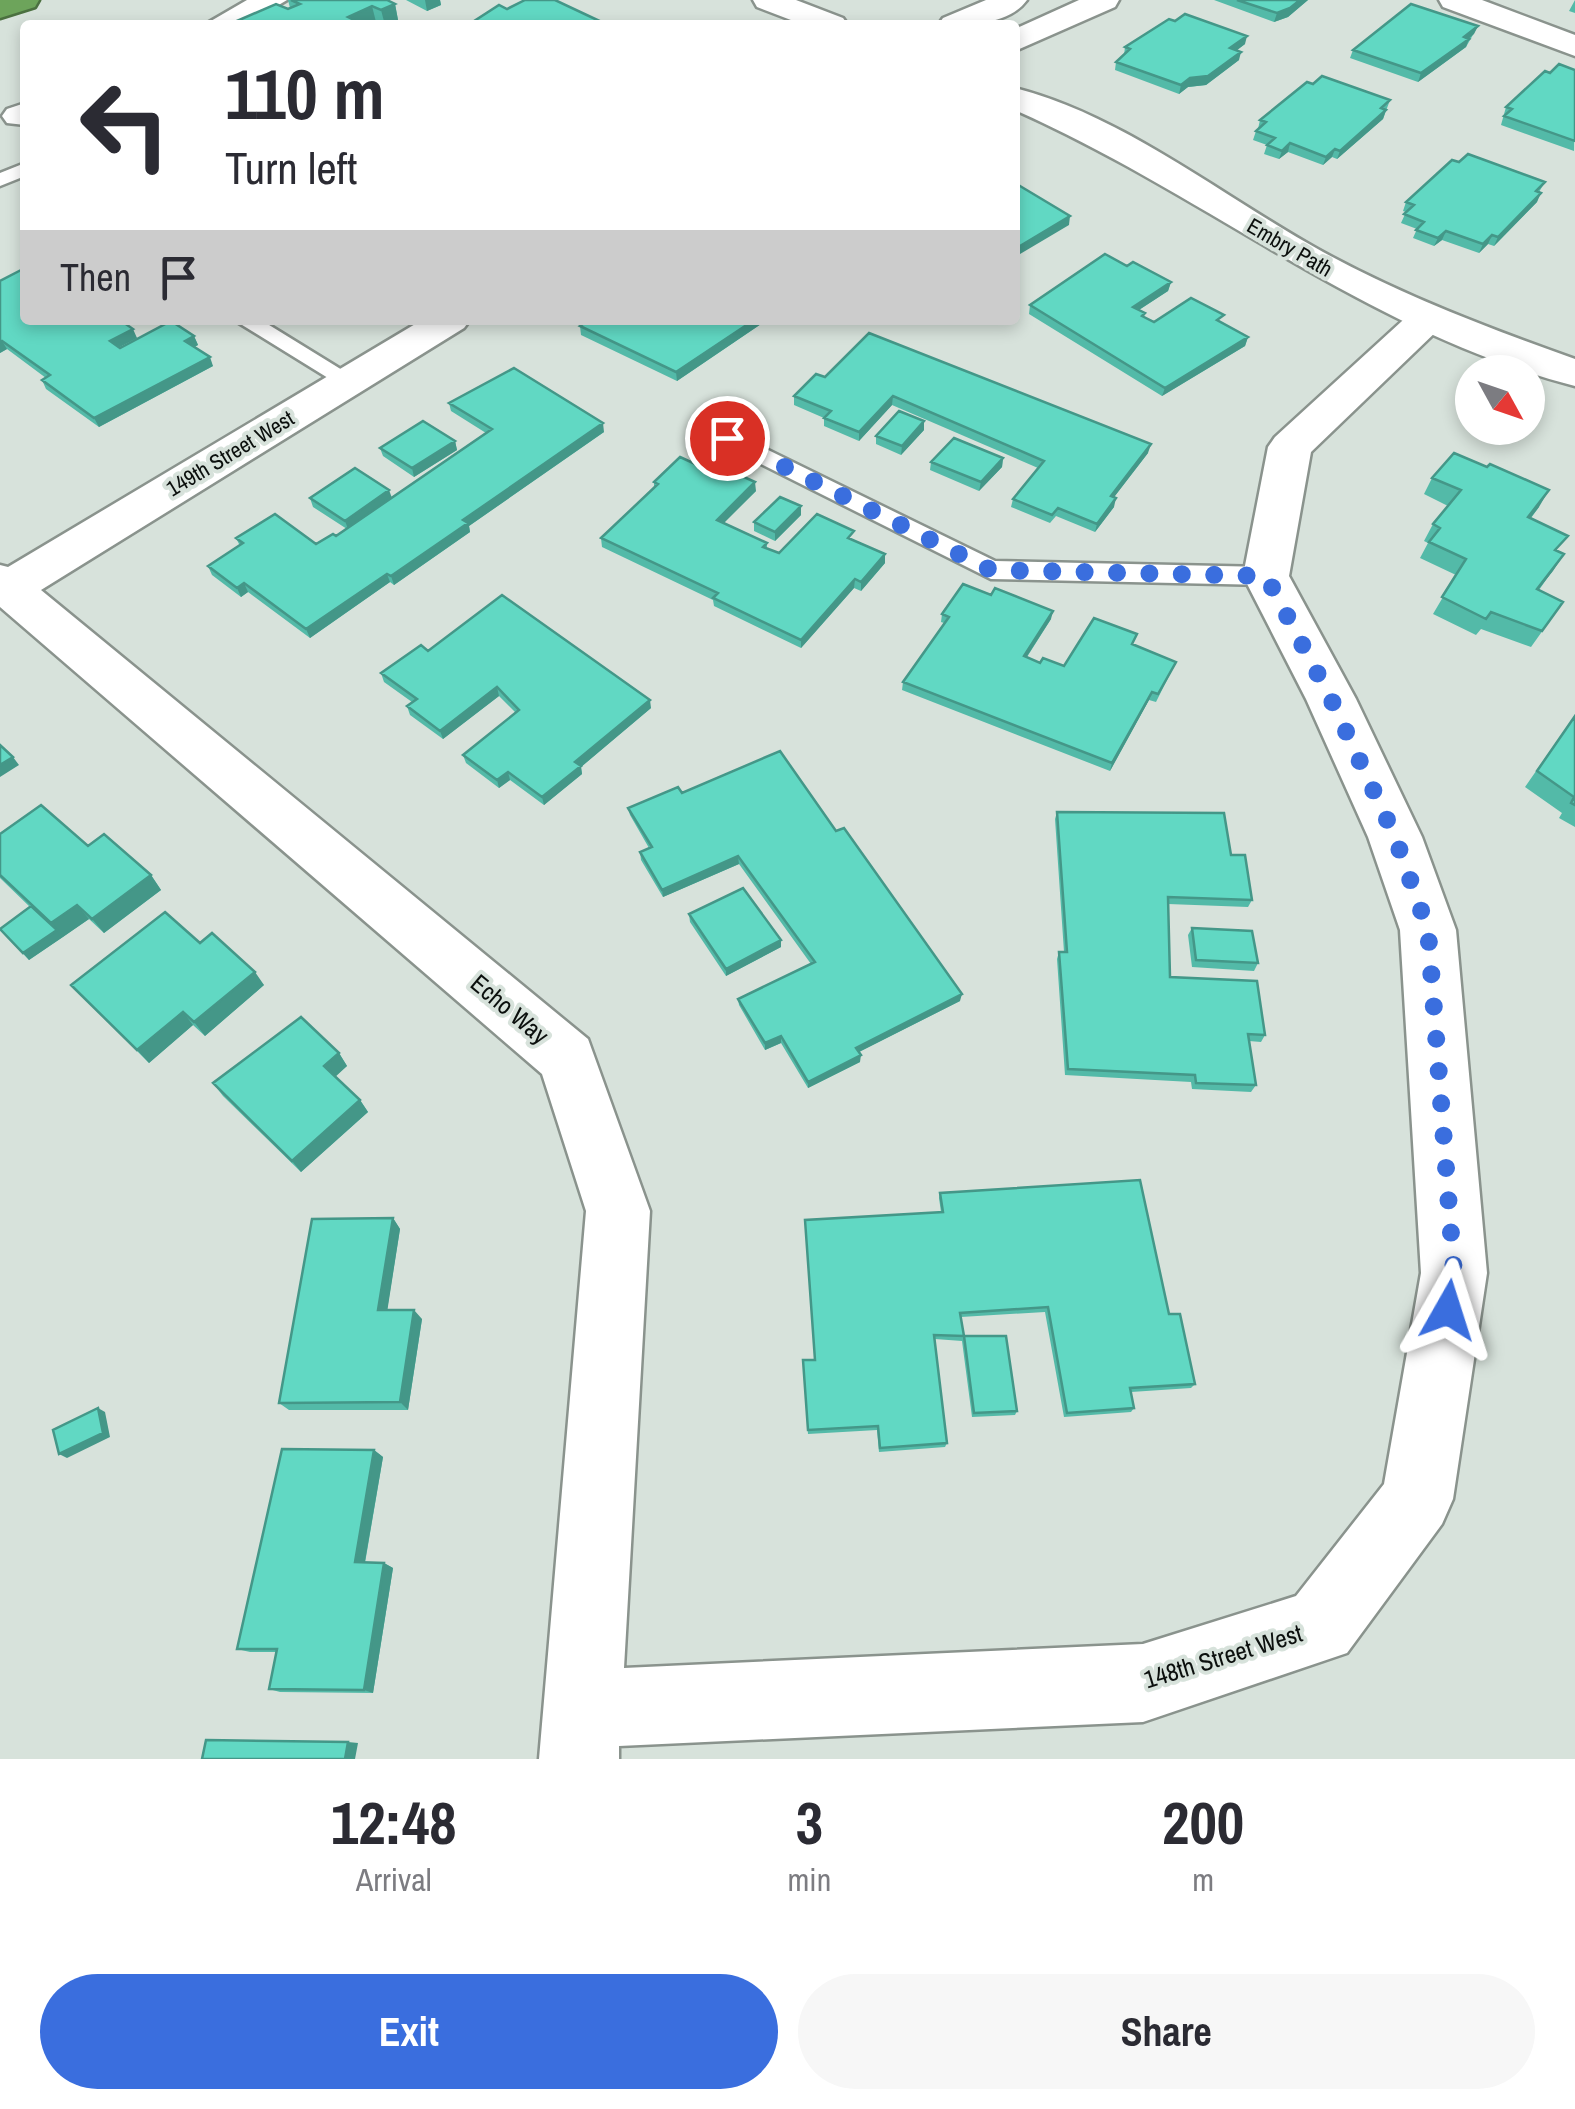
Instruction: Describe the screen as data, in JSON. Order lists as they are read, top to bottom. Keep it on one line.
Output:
{"streets":{"street":["Embry Path","149th Street West","Echo Way","148th Street West"]},"crossings":[["149th Street West","Echo Way"],["Echo Way","148th Street West"]],"north":"bottom right","page":{"turn":["110 m","Turn left"],"then":"Then","eta":["12:48","Arrival","3","min","200","m"],"buttons":["Exit","Share"]}}
